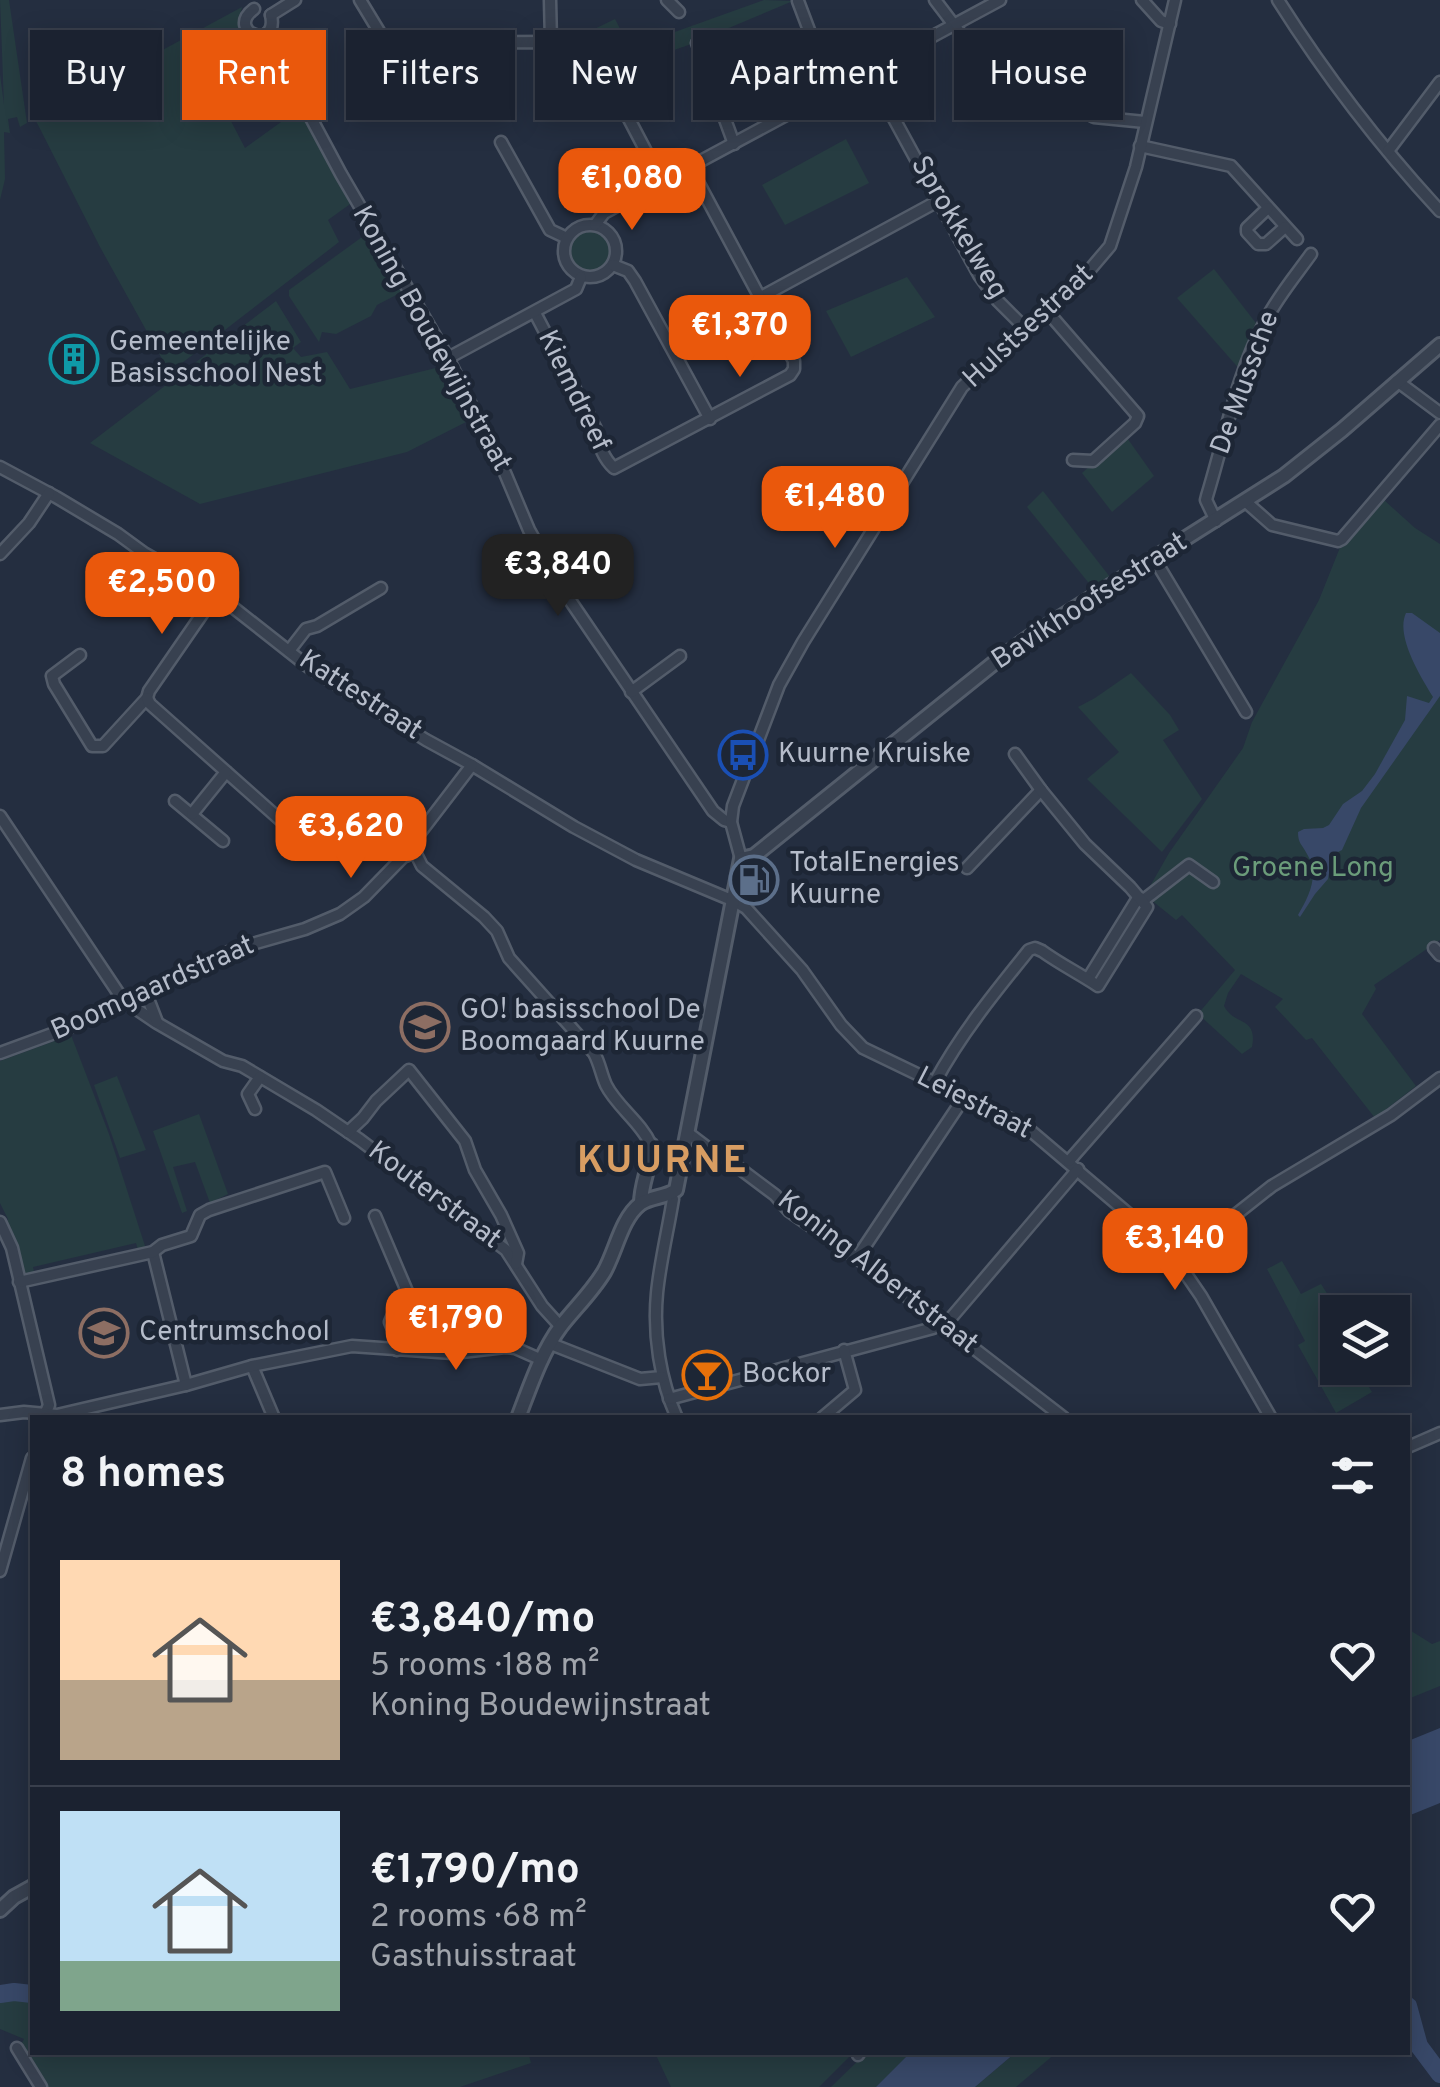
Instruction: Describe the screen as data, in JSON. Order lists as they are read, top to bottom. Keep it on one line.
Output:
{"streets":{"street":["Sprokkelweg","Hulstsestraat","Koning Boudewijnstraat","De Mussche","Kiemdreef","Bavikhoofsestraat","Kattestraat","Boomgaardstraat","Leiestraat","Kouterstraat","Koning Albertstraat"]},"crossings":[["Sprokkelweg","Hulstsestraat"],["Hulstsestraat","Koning Boudewijnstraat"],["De Mussche","Bavikhoofsestraat"],["Kattestraat","Boomgaardstraat"],["Kattestraat","Leiestraat"],["Boomgaardstraat","Kouterstraat"]],"districts":["KUURNE"],"parks":["Groene Long"],"places":{"building":["Gemeentelijke Basisschool Nest"],"bus stop":["Kuurne Kruiske"],"fuel station":["TotalEnergies Kuurne"],"school or university":["GO! basisschool De Boomgaard Kuurne","Centrumschool"],"bar":["Bockor"]},"page":{"chip":["Buy","Rent","Filters","New","Apartment","House"],"price":["€1,080","€1,370","€1,480","€3,840","€2,500","€3,620","€3,140","€1,790"],"heading":"8 homes","list":[{"name":"€3,840/mo","note":"5 rooms · 188 m² · Koning Boudewijnstraat"},{"name":"€1,790/mo","note":"2 rooms · 68 m² · Gasthuisstraat"}]}}
